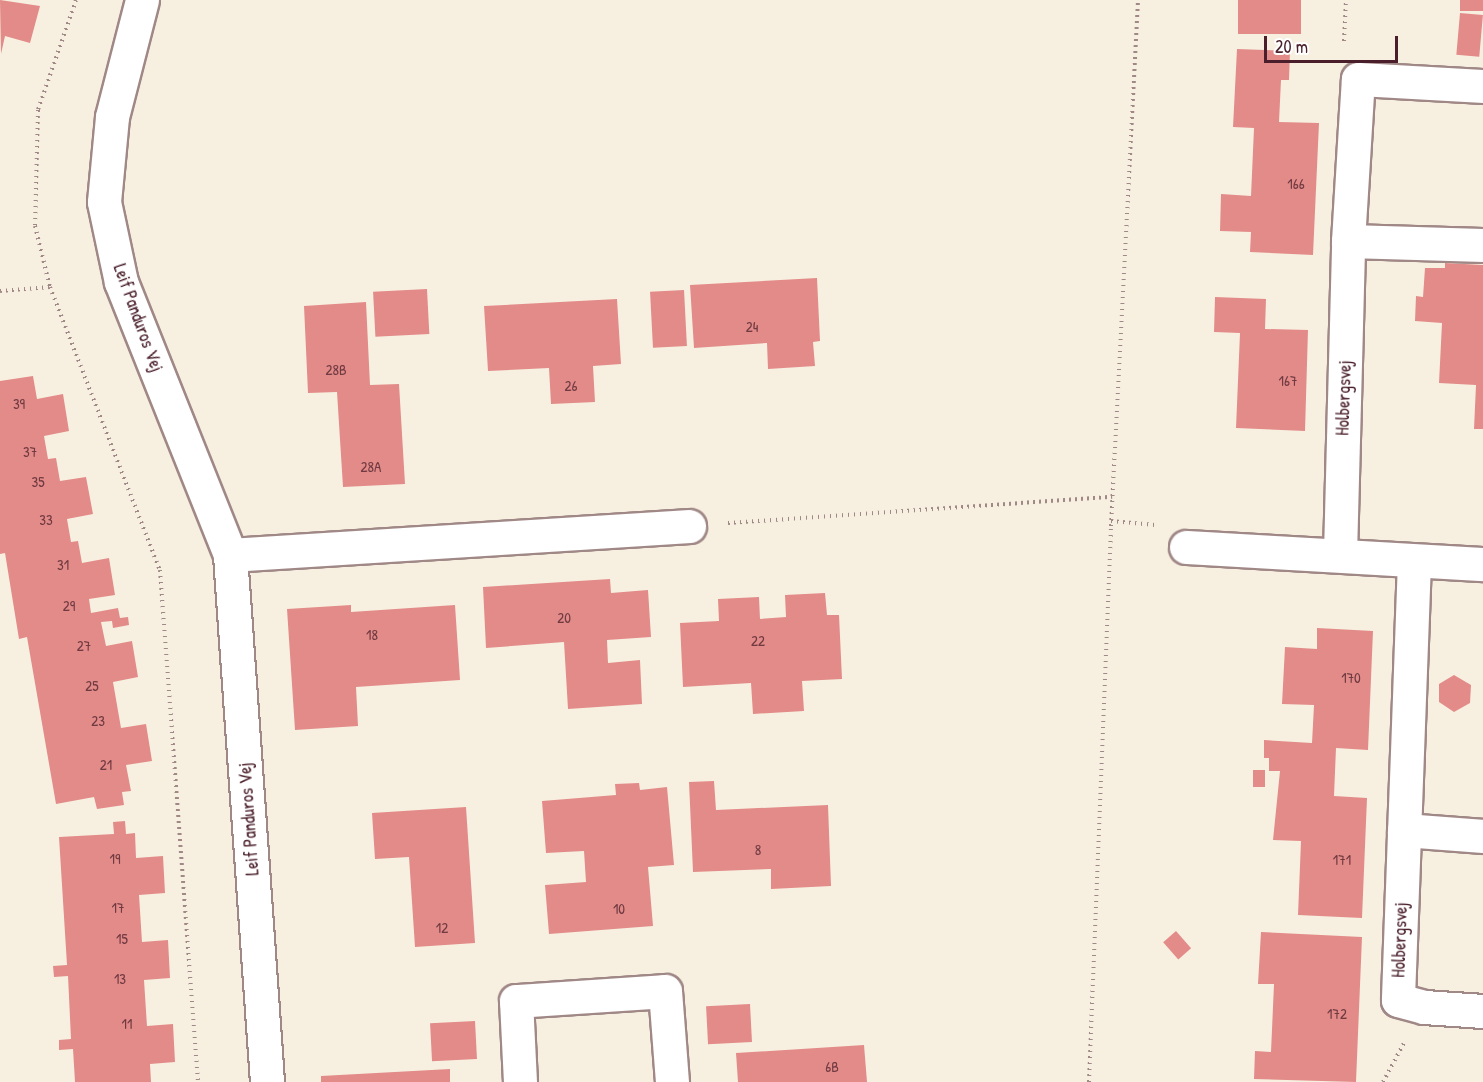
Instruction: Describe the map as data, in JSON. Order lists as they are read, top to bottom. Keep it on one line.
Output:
{"streets":{"street":["Leif Panduros Vej","Holbergsvej"]},"house_numbers":["166","24","28B","167","26","39","37","28A","35","33","31","29","20","18","22","27","170","25","23","21","8","19","171","17","10","12","15","13","172","11","6B"],"scale_bar":"20 m"}
